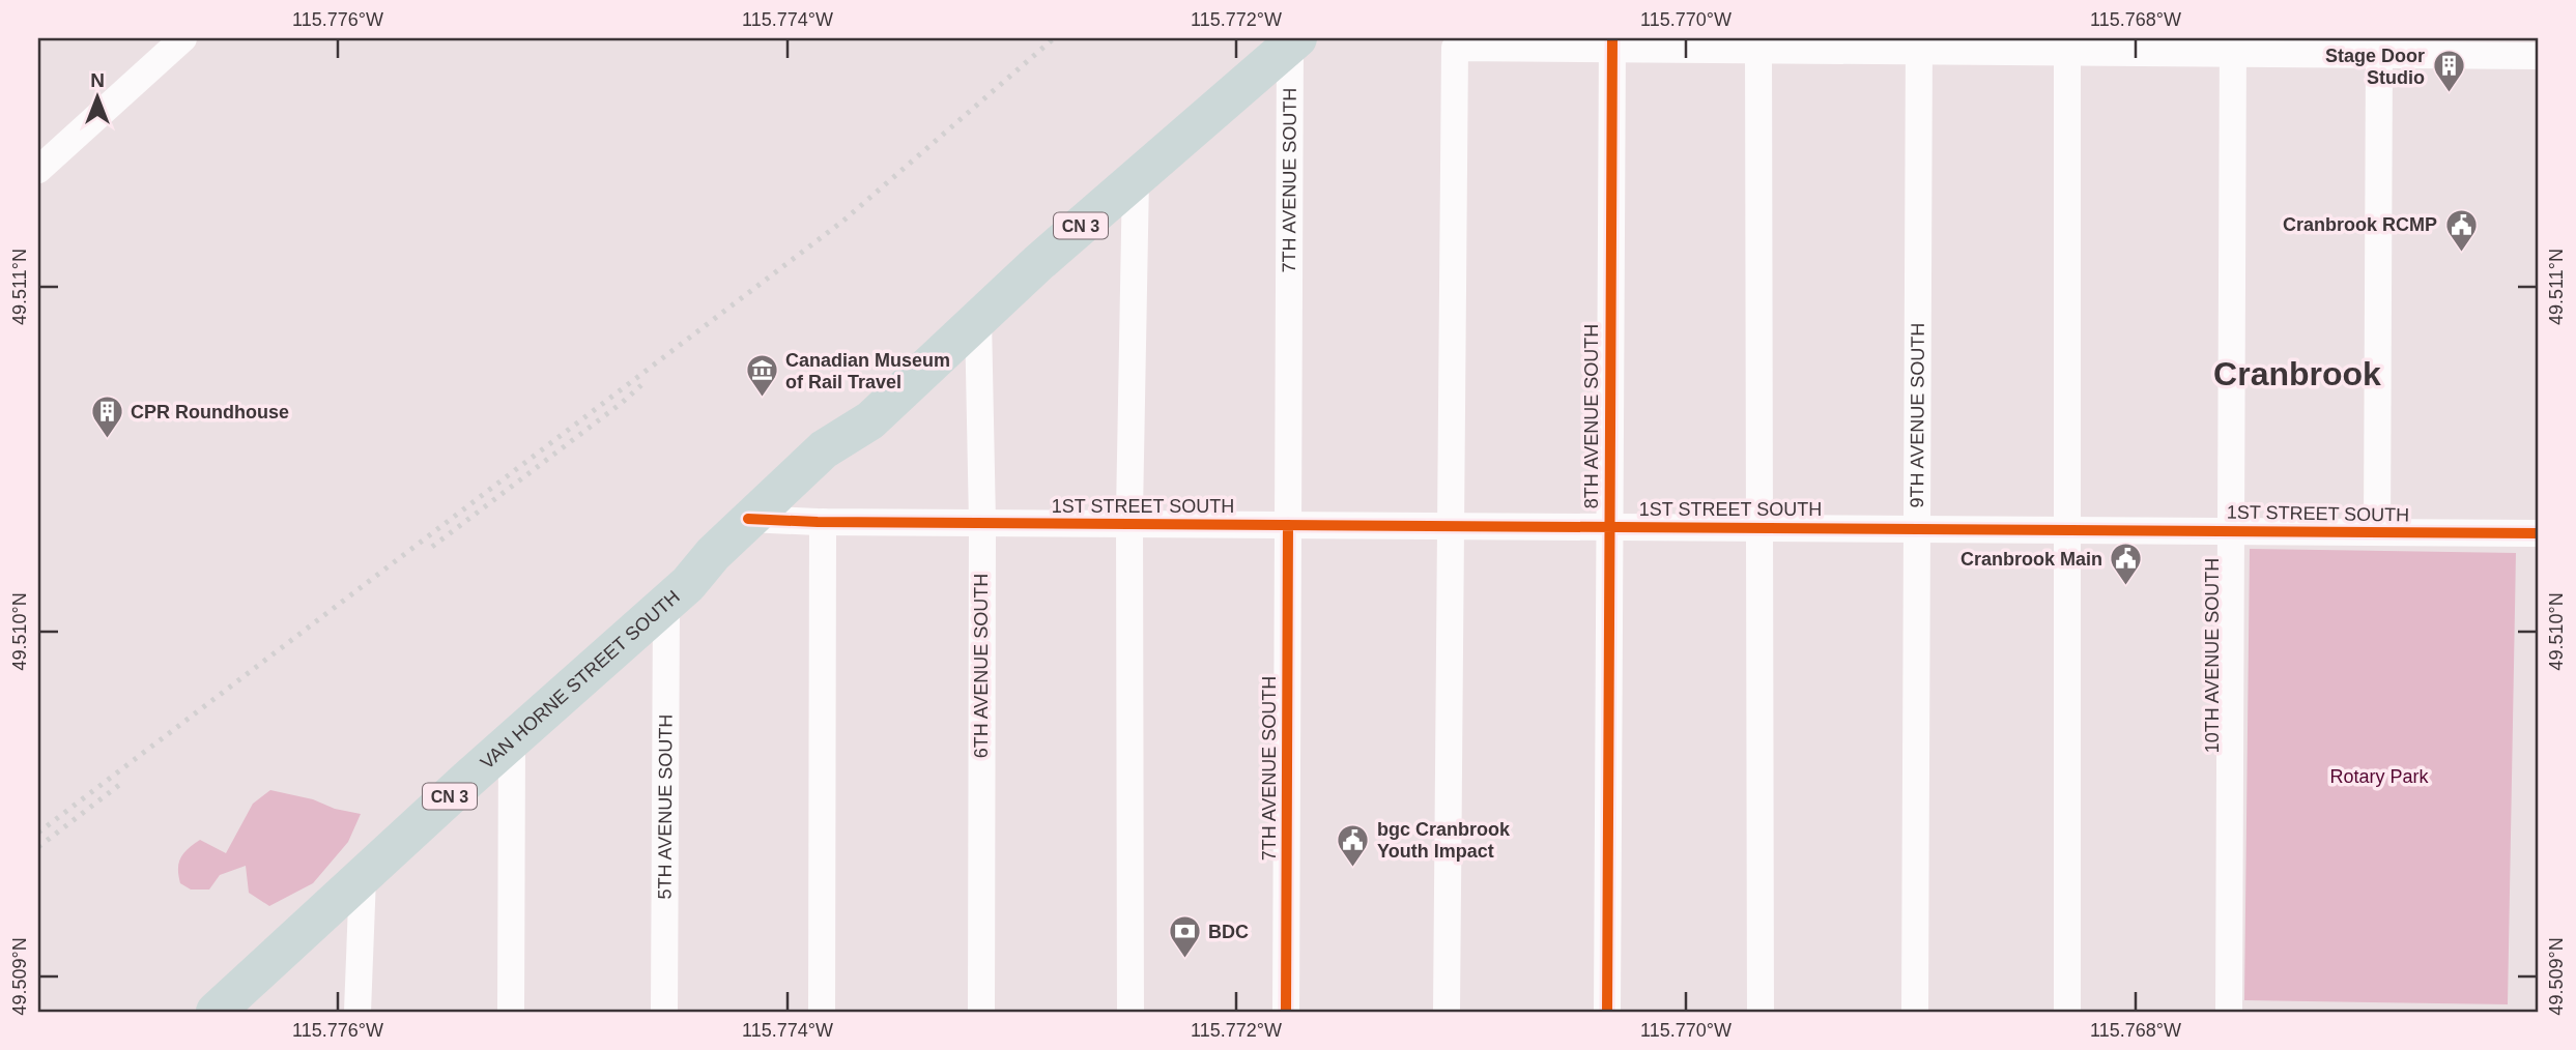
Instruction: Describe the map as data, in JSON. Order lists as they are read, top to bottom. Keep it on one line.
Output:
{"streets":{"highway":["CN 3","VAN HORNE STREET SOUTH"],"street":["7TH AVENUE SOUTH","8TH AVENUE SOUTH","9TH AVENUE SOUTH","1ST STREET SOUTH","10TH AVENUE SOUTH","6TH AVENUE SOUTH","5TH AVENUE SOUTH"]},"crossings":[["7TH AVENUE SOUTH","1ST STREET SOUTH"],["7TH AVENUE SOUTH","VAN HORNE STREET SOUTH"],["8TH AVENUE SOUTH","1ST STREET SOUTH"],["9TH AVENUE SOUTH","1ST STREET SOUTH"],["1ST STREET SOUTH","10TH AVENUE SOUTH"],["1ST STREET SOUTH","6TH AVENUE SOUTH"],["1ST STREET SOUTH","VAN HORNE STREET SOUTH"],["6TH AVENUE SOUTH","VAN HORNE STREET SOUTH"],["VAN HORNE STREET SOUTH","5TH AVENUE SOUTH"]],"districts":["Cranbrook"],"parks":["Rotary Park"],"places":{"building":["Stage Door Studio","CPR Roundhouse"],"public building":["Cranbrook RCMP","Cranbrook Main","bgc Cranbrook Youth Impact"],"museum":["Canadian Museum of Rail Travel"],"bank":["BDC"]},"north":"top","coordinates":["115.776°W","115.774°W","115.772°W","115.770°W","115.768°W","49.511°N","49.510°N","49.509°N"]}
